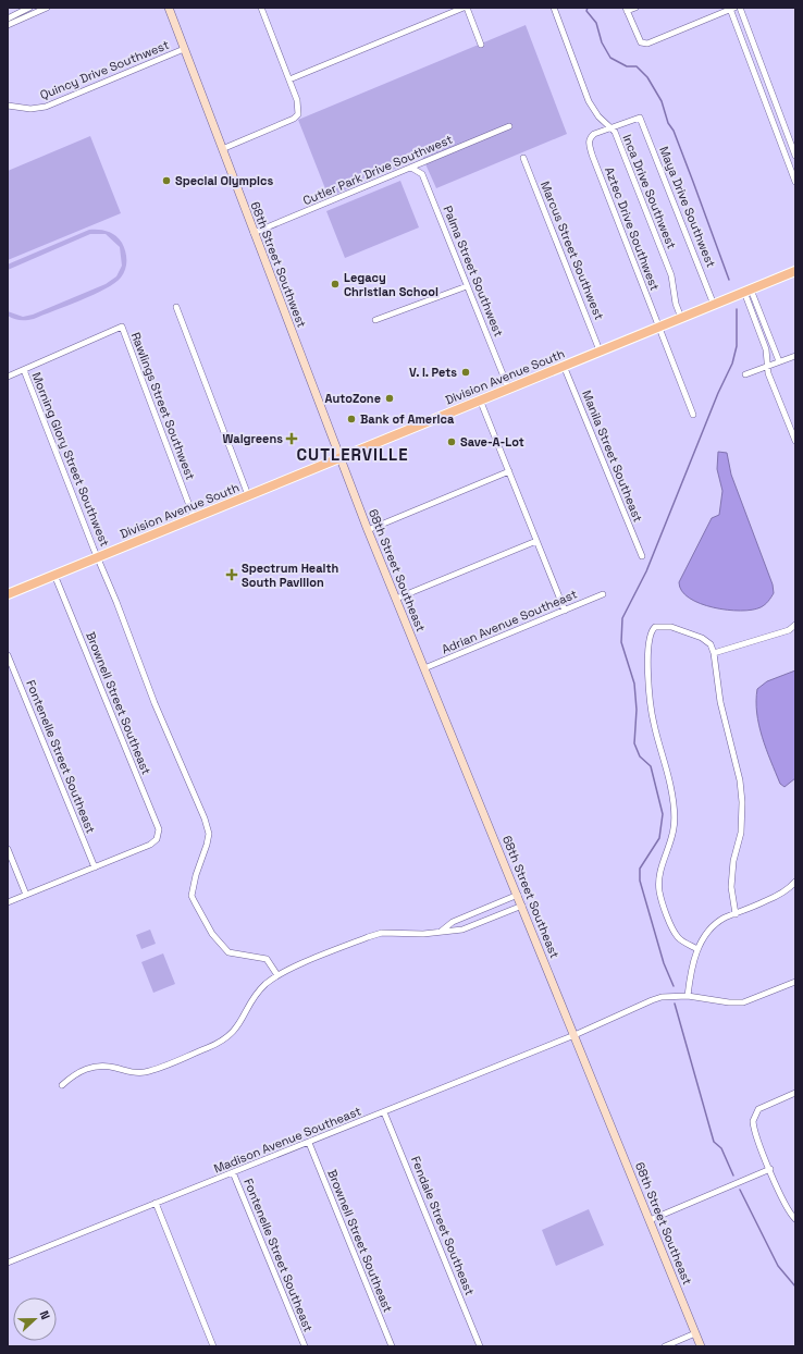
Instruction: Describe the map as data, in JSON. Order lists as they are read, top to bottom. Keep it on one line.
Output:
{"streets":{"main road":["68th Street Southwest","Division Avenue South","68th Street Southeast"],"street":["Quincy Drive Southwest","Cutler Park Drive Southwest","Inca Drive Southwest","Maya Drive Southwest","Aztec Drive Southwest","Marcus Street Southwest","Palma Street Southwest","Rawlings Street Southwest","Manila Street Southeast","Morning Glory Street Southwest","Adrian Avenue Southeast","Brownell Street Southeast","Fontenelle Street Southeast","Madison Avenue Southeast","Fendale Street Southeast"]},"crossings":[["Quincy Drive Southwest","68th Street Southwest"],["Cutler Park Drive Southwest","68th Street Southwest"],["Cutler Park Drive Southwest","Palma Street Southwest"],["Inca Drive Southwest","Maya Drive Southwest"],["Inca Drive Southwest","Aztec Drive Southwest"],["Inca Drive Southwest","Division Avenue South"],["Maya Drive Southwest","Aztec Drive Southwest"],["Maya Drive Southwest","Division Avenue South"],["Aztec Drive Southwest","Division Avenue South"],["Marcus Street Southwest","Division Avenue South"],["68th Street Southwest","Division Avenue South"],["68th Street Southwest","68th Street Southeast"],["Palma Street Southwest","Division Avenue South"],["Division Avenue South","Rawlings Street Southwest"],["Division Avenue South","Manila Street Southeast"],["Division Avenue South","Morning Glory Street Southwest"],["Division Avenue South","68th Street Southeast"],["Division Avenue South","Brownell Street Southeast"],["Rawlings Street Southwest","Morning Glory Street Southwest"],["68th Street Southeast","Adrian Avenue Southeast"],["68th Street Southeast","Madison Avenue Southeast"],["Brownell Street Southeast","Fontenelle Street Southeast"],["Brownell Street Southeast","Madison Avenue Southeast"],["Fontenelle Street Southeast","Madison Avenue Southeast"],["Madison Avenue Southeast","Fendale Street Southeast"]],"districts":["CUTLERVILLE"],"places":{"other":["Special Olympics","Legacy Christian School","V. I. Pets","AutoZone","Bank of America","Save-A-Lot"],"health":["Walgreens","Spectrum Health South Pavilion"]},"north":"right"}
